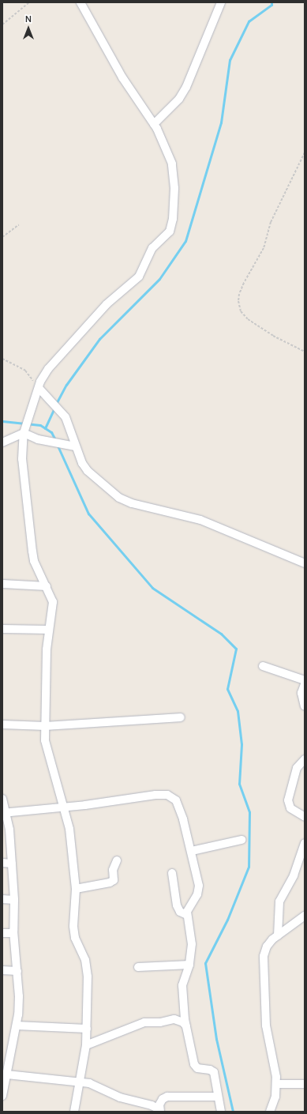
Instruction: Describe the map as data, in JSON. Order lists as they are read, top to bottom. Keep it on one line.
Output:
{"north":"top"}
